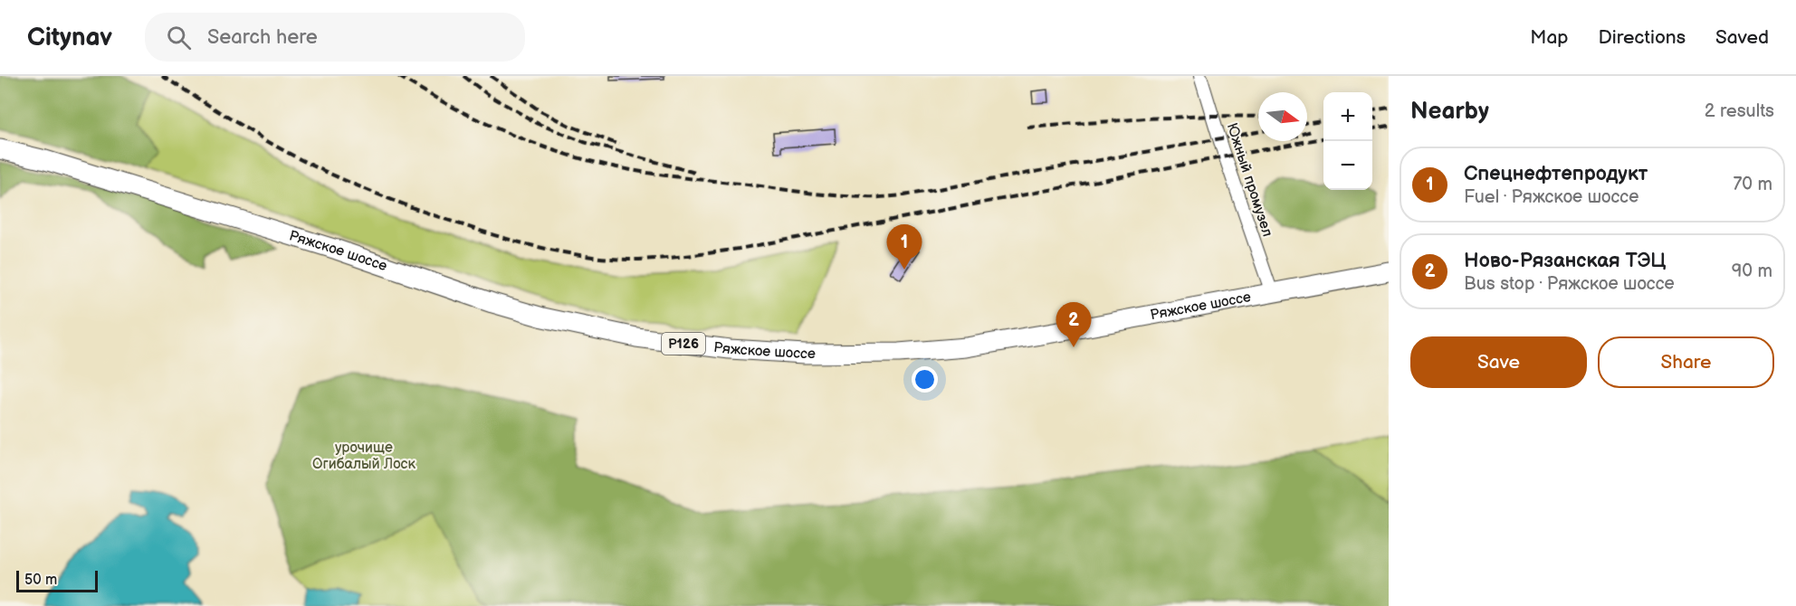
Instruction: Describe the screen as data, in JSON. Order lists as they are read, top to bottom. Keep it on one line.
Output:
{"streets":{"main road":["Ряжское шоссе","Р126"],"street":["Южный промузел"]},"crossings":[["Южный промузел","Ряжское шоссе"]],"parks":["урочище Огибалый Лоск"],"scale_bar":"50 m","north":"right","page":{"header":"Citynav","search":"Search here","nav":["Map","Directions","Saved"],"heading":["Nearby","2 results"],"map_buttons":["+","−"],"list":[{"mark":"1","name":"Спецнефтепродукт","note":"Fuel · Ряжское шоссе","value":"70 m"},{"mark":"2","name":"Ново-Рязанская ТЭЦ","note":"Bus stop · Ряжское шоссе","value":"90 m"}],"pins":["1","2"],"buttons":["Save","Share"],"scale":"50 m"}}
